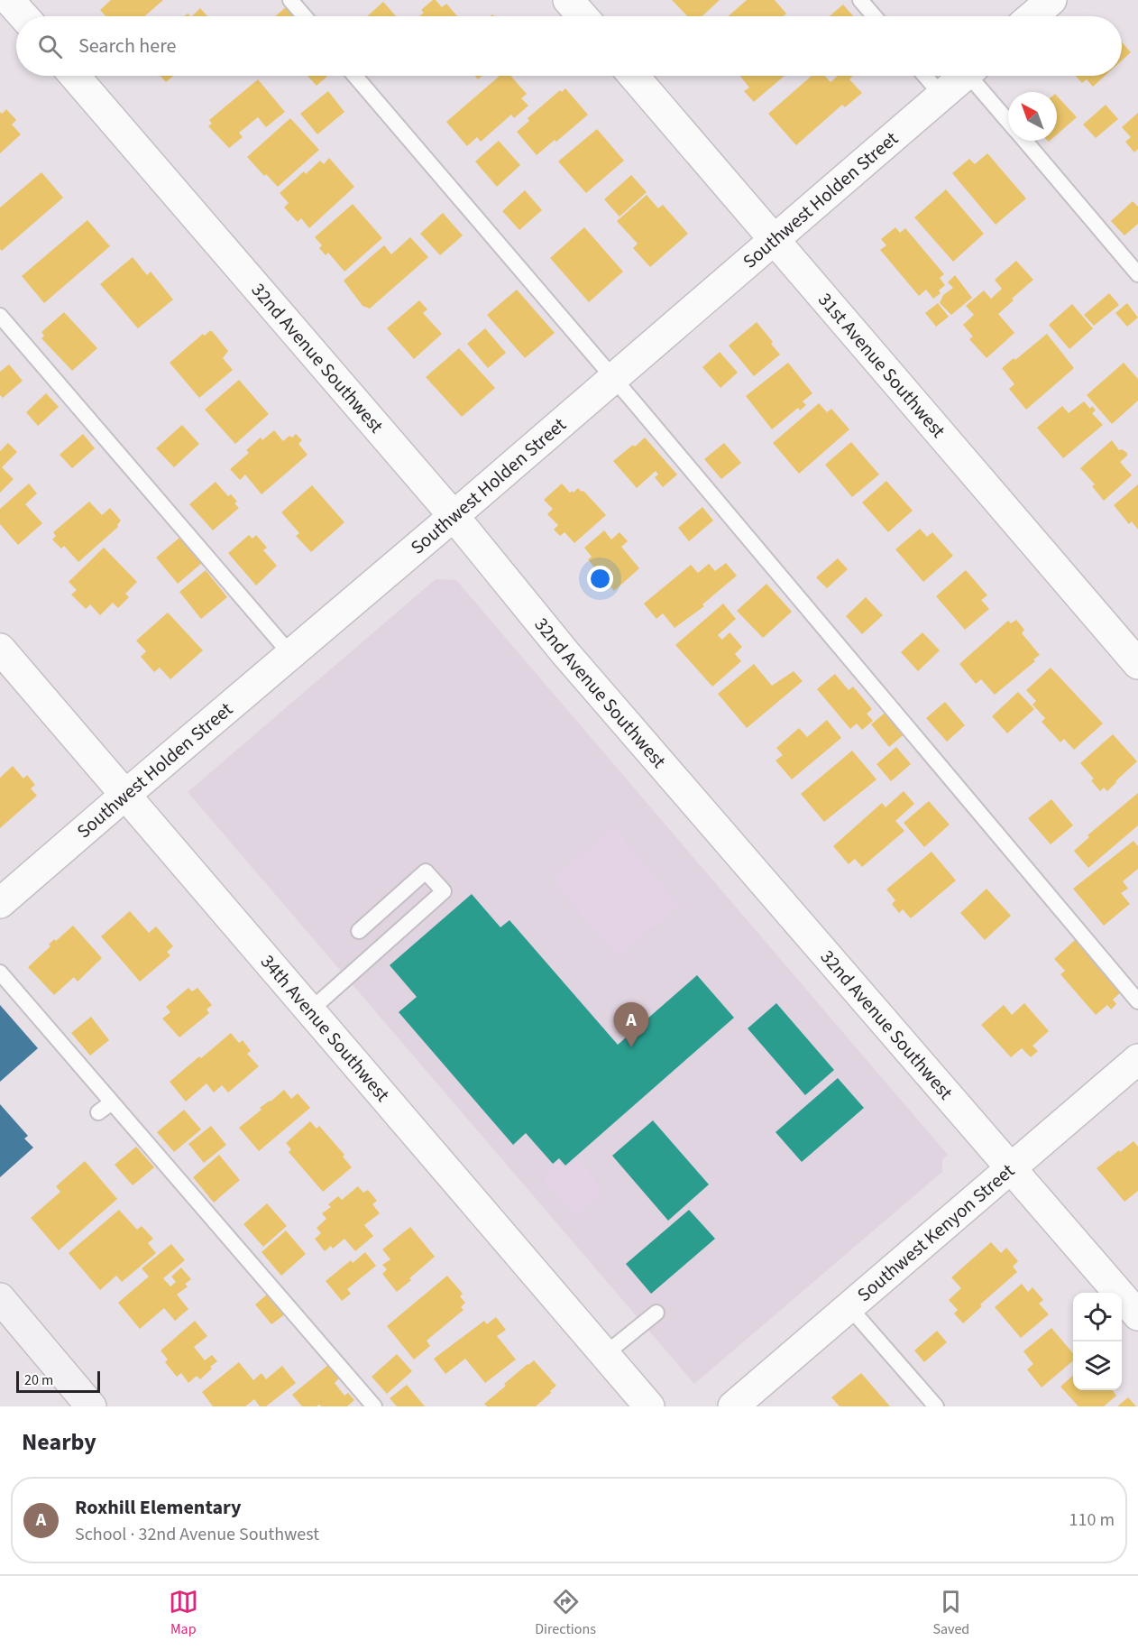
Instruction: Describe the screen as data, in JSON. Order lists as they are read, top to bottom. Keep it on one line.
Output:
{"streets":{"street":["Southwest Holden Street","32nd Avenue Southwest","31st Avenue Southwest","34th Avenue Southwest","Southwest Kenyon Street"]},"crossings":[["Southwest Holden Street","32nd Avenue Southwest"],["Southwest Holden Street","31st Avenue Southwest"],["Southwest Holden Street","34th Avenue Southwest"],["32nd Avenue Southwest","Southwest Kenyon Street"]],"scale_bar":"20 m","north":"top left","page":{"search":"Search here","pins":"A","scale":"20 m","heading":"Nearby","list":[{"mark":"A","name":"Roxhill Elementary","note":"School · 32nd Avenue Southwest","value":"110 m"}],"nav":["Map","Directions","Saved"]}}
